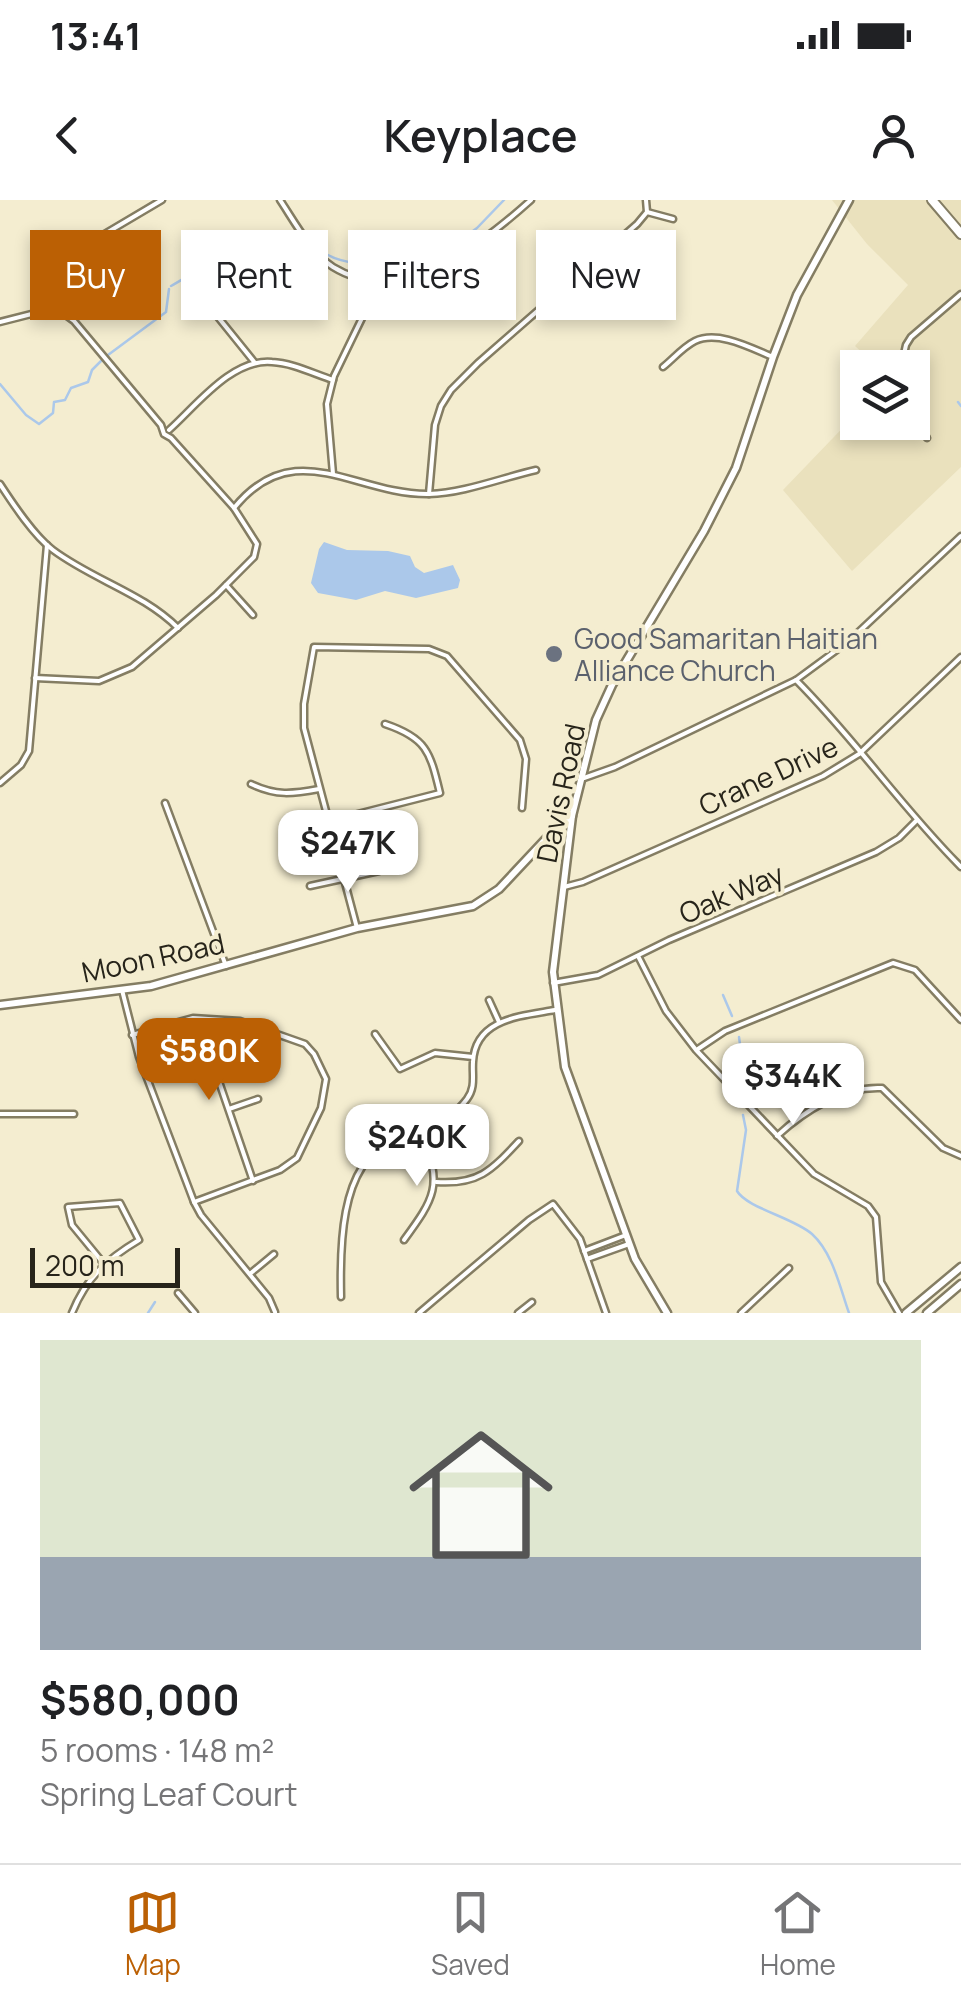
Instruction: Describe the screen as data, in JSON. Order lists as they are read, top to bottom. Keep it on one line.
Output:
{"streets":{"street":["Crane Drive","Davis Road","Oak Way","Moon Road"]},"crossings":[["Crane Drive","Davis Road"],["Davis Road","Oak Way"],["Davis Road","Moon Road"]],"places":["Good Samaritan Haitian Alliance Church"],"scale_bar":"200 m","page":{"status":"13:41","header":"Keyplace","chip":["Buy","Rent","Filters","New"],"price":["$247K","$580K","$344K","$240K"],"scale":"200 m","list":[{"name":"$580,000","note":"5 rooms · 148 m² · Spring Leaf Court"}],"tabs":["Map","Saved","Home"]}}
